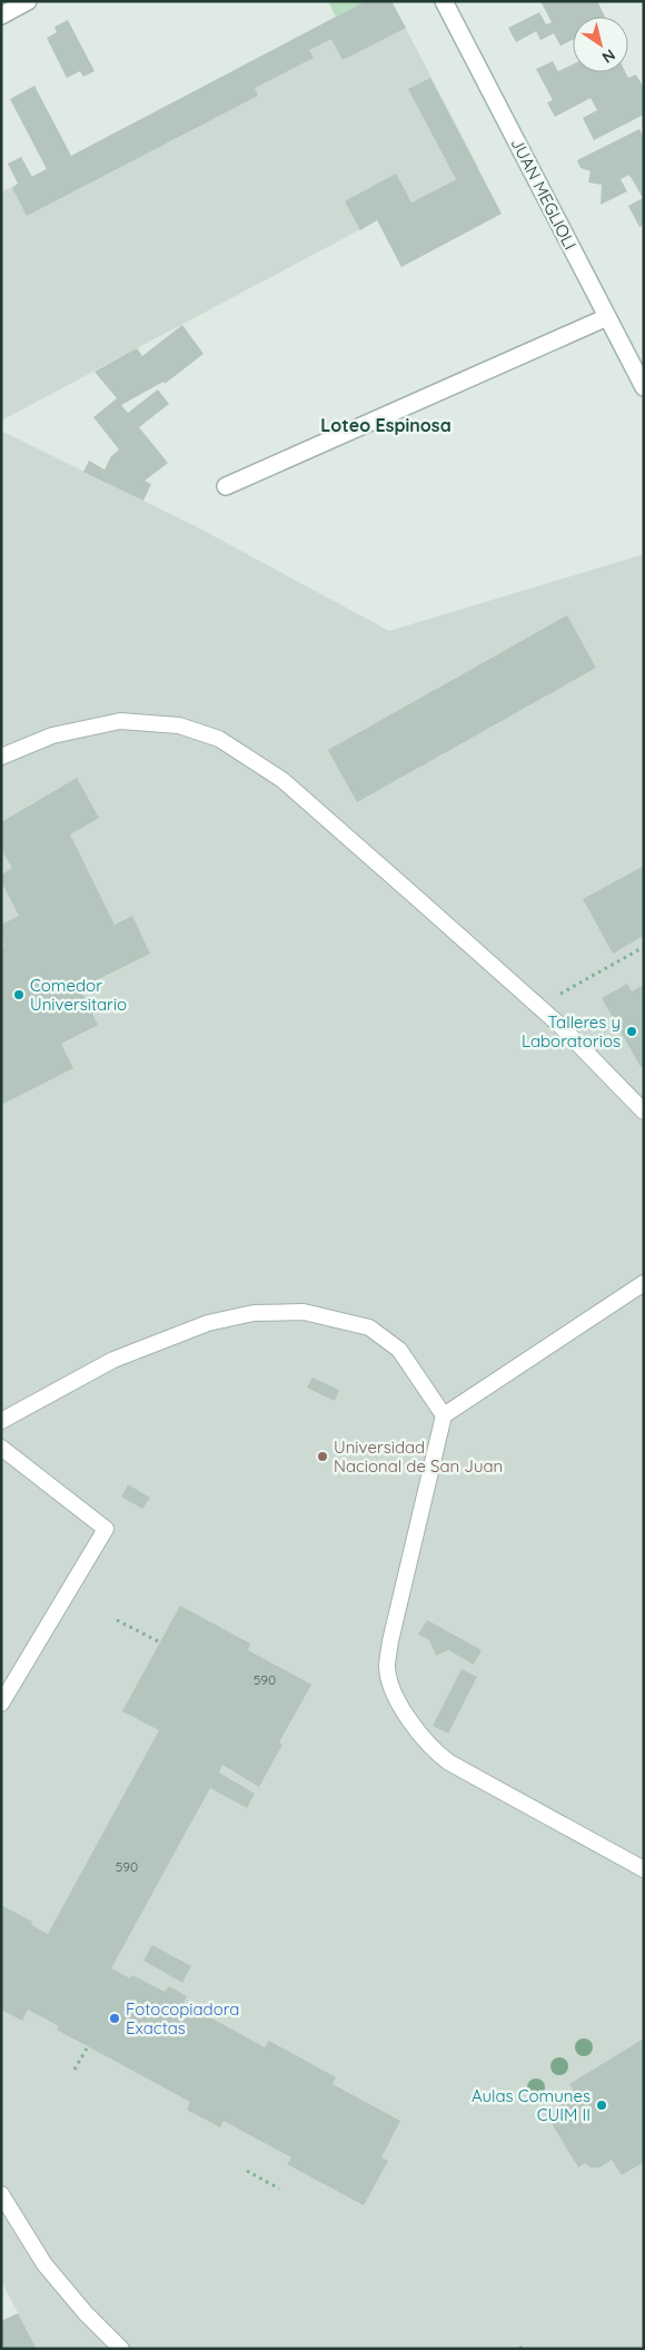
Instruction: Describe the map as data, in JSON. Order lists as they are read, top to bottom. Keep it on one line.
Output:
{"streets":{"street":["JUAN MEGLIOLI"]},"districts":["Loteo Espinosa"],"places":["Comedor Universitario","Talleres y Laboratorios","Universidad Nacional de San Juan","Fotocopiadora Exactas","Aulas Comunes CUIM II"],"house_numbers":["590","590"],"north":"bottom right"}
